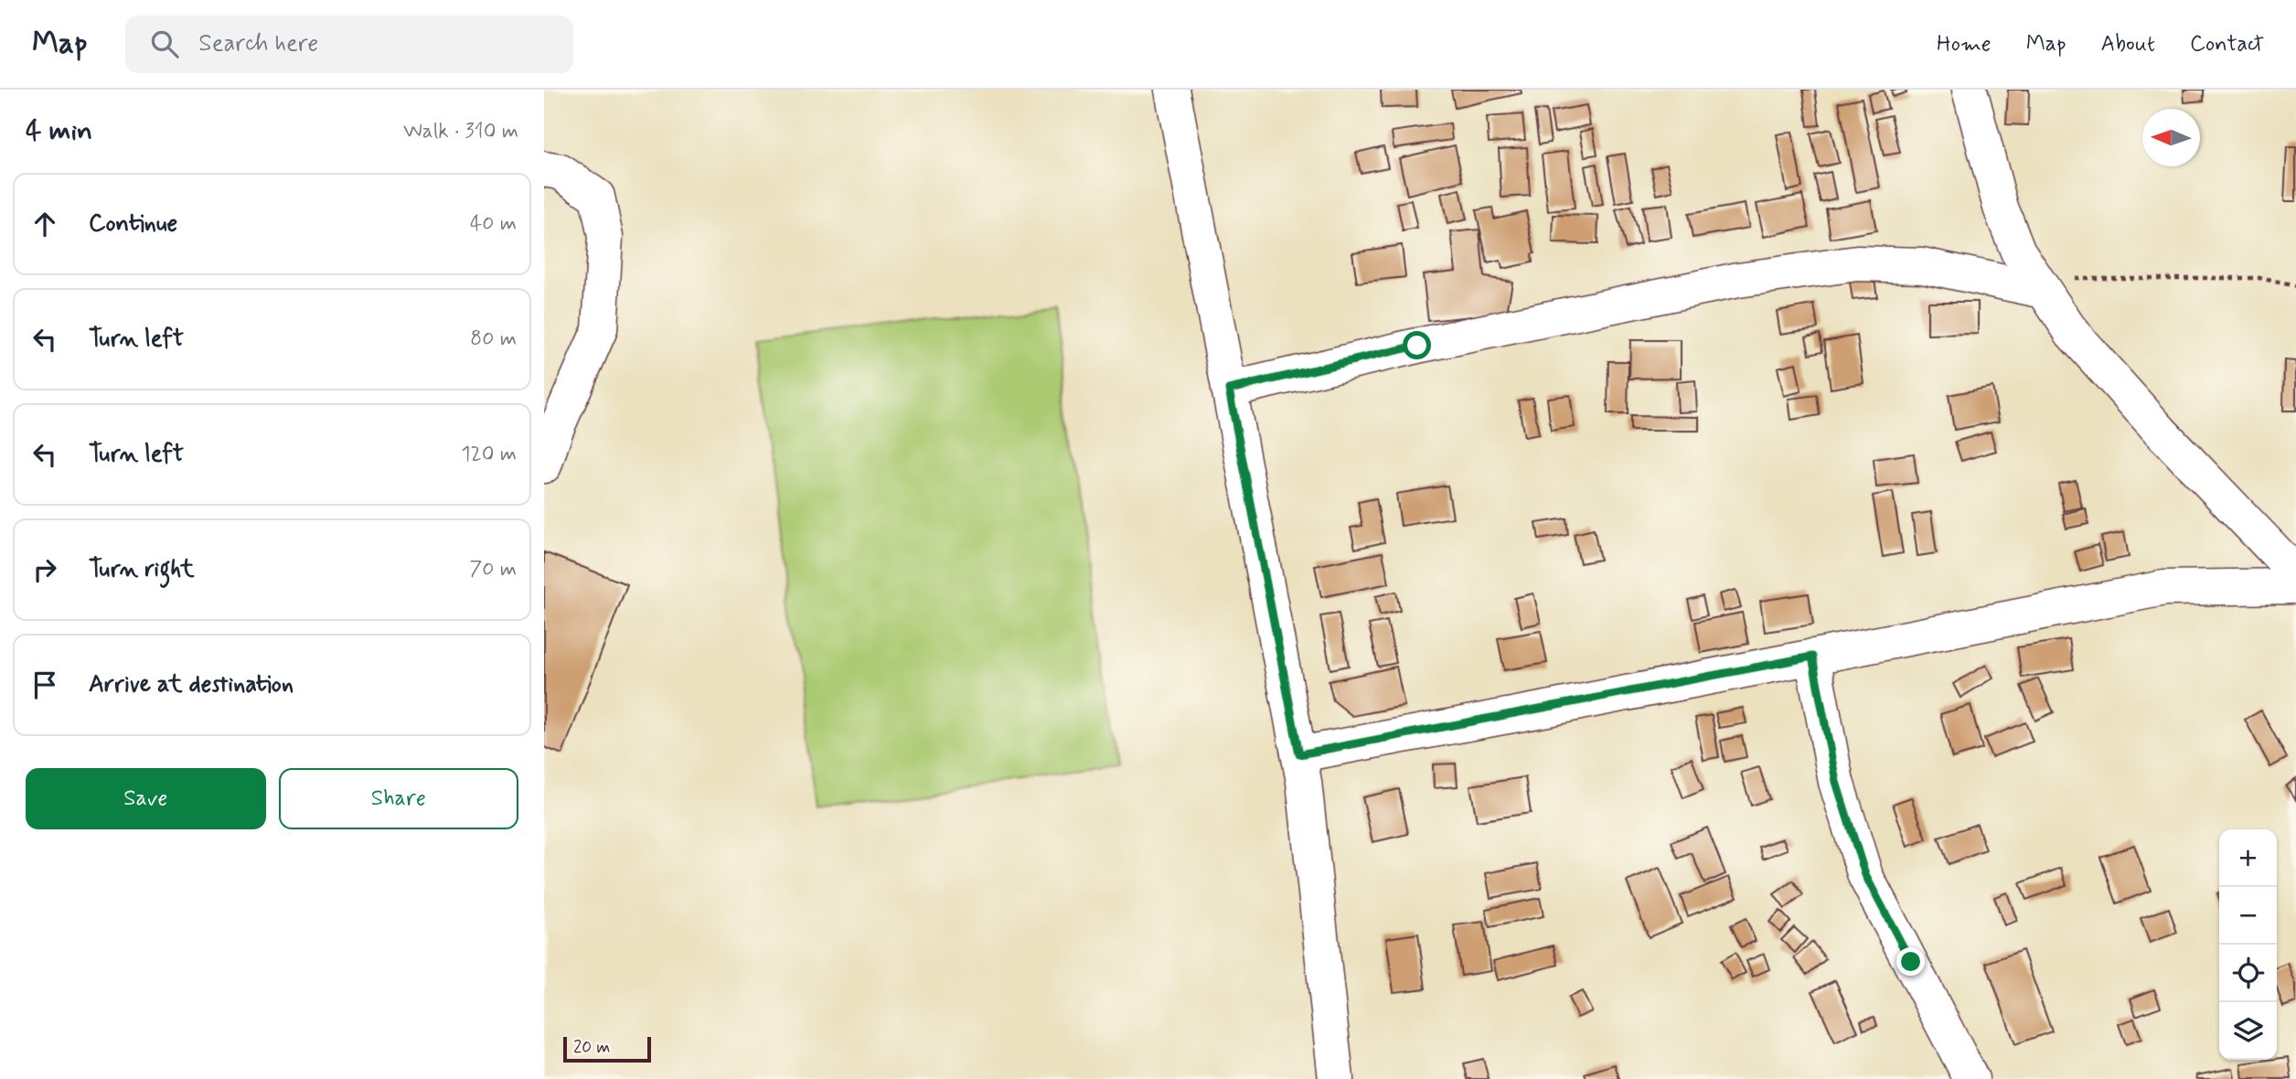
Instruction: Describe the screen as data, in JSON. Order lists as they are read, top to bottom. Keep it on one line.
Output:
{"scale_bar":"20 m","north":"left","page":{"header":"Map","search":"Search here","nav":["Home","Map","About","Contact"],"heading":["4 min","Walk · 310 m"],"list":[["Continue","40 m"],["Turn left","80 m"],["Turn left","120 m"],["Turn right","70 m"],"Arrive at destination"],"buttons":["Save","Share"],"map_buttons":["+","−"],"scale":"20 m"}}
